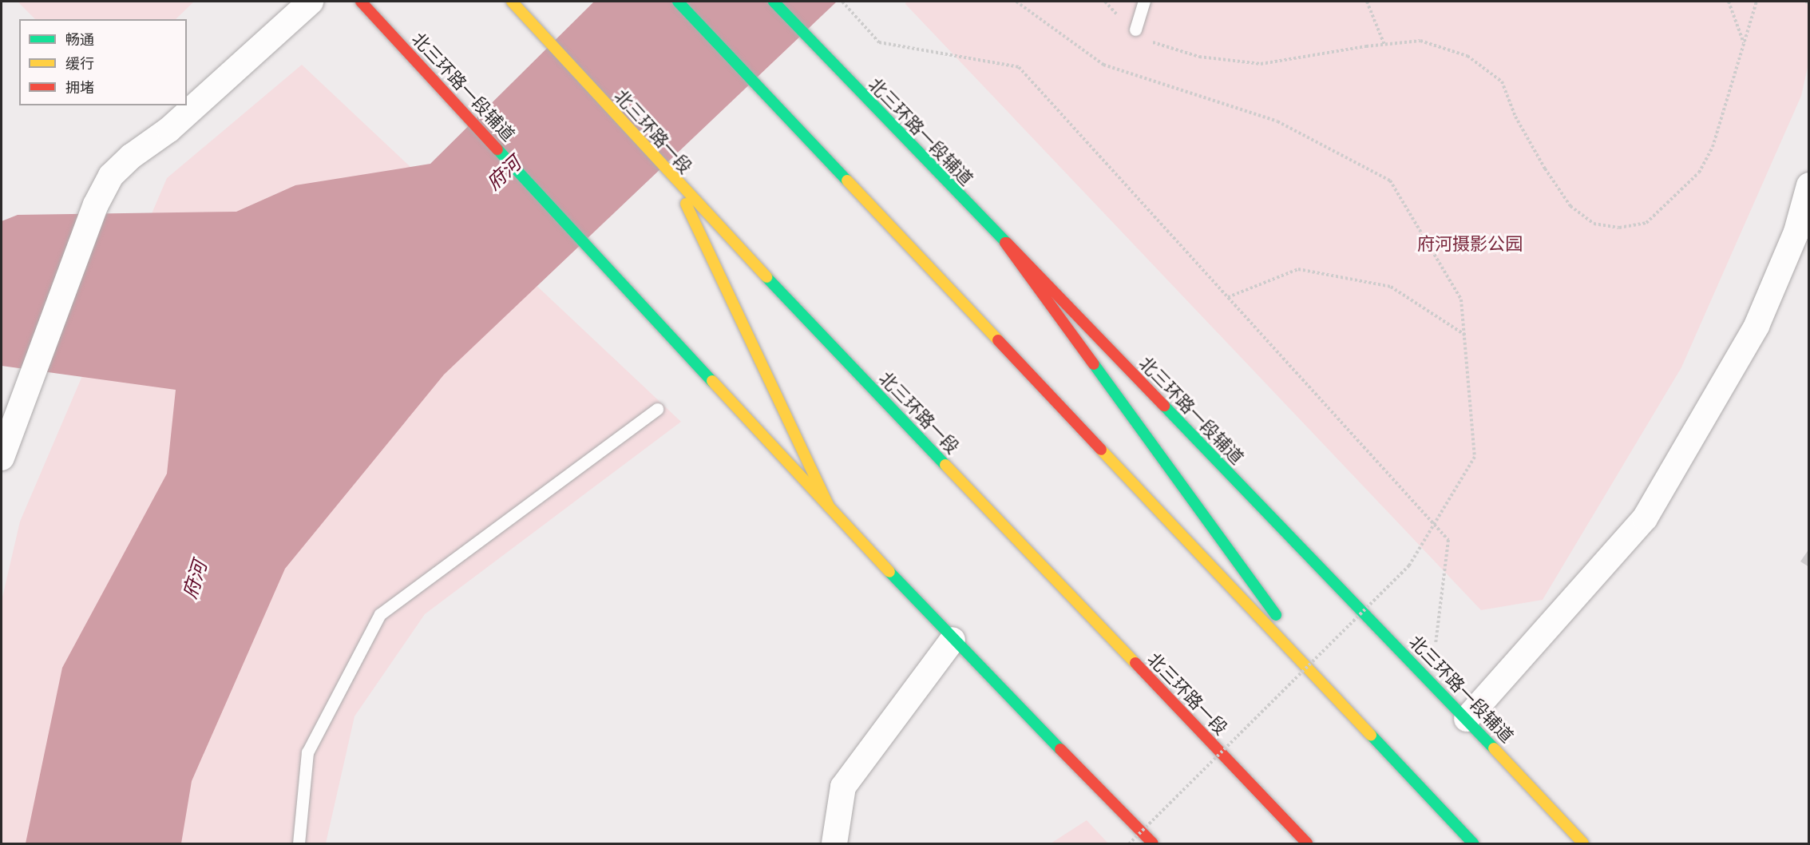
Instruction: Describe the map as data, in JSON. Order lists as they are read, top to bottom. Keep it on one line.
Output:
{"streets":{"main road":["北三环路一段辅道","北三环路一段"]},"water":["府河"],"parks":["府河摄影公园"],"legend":["畅通","缓行","拥堵"]}
